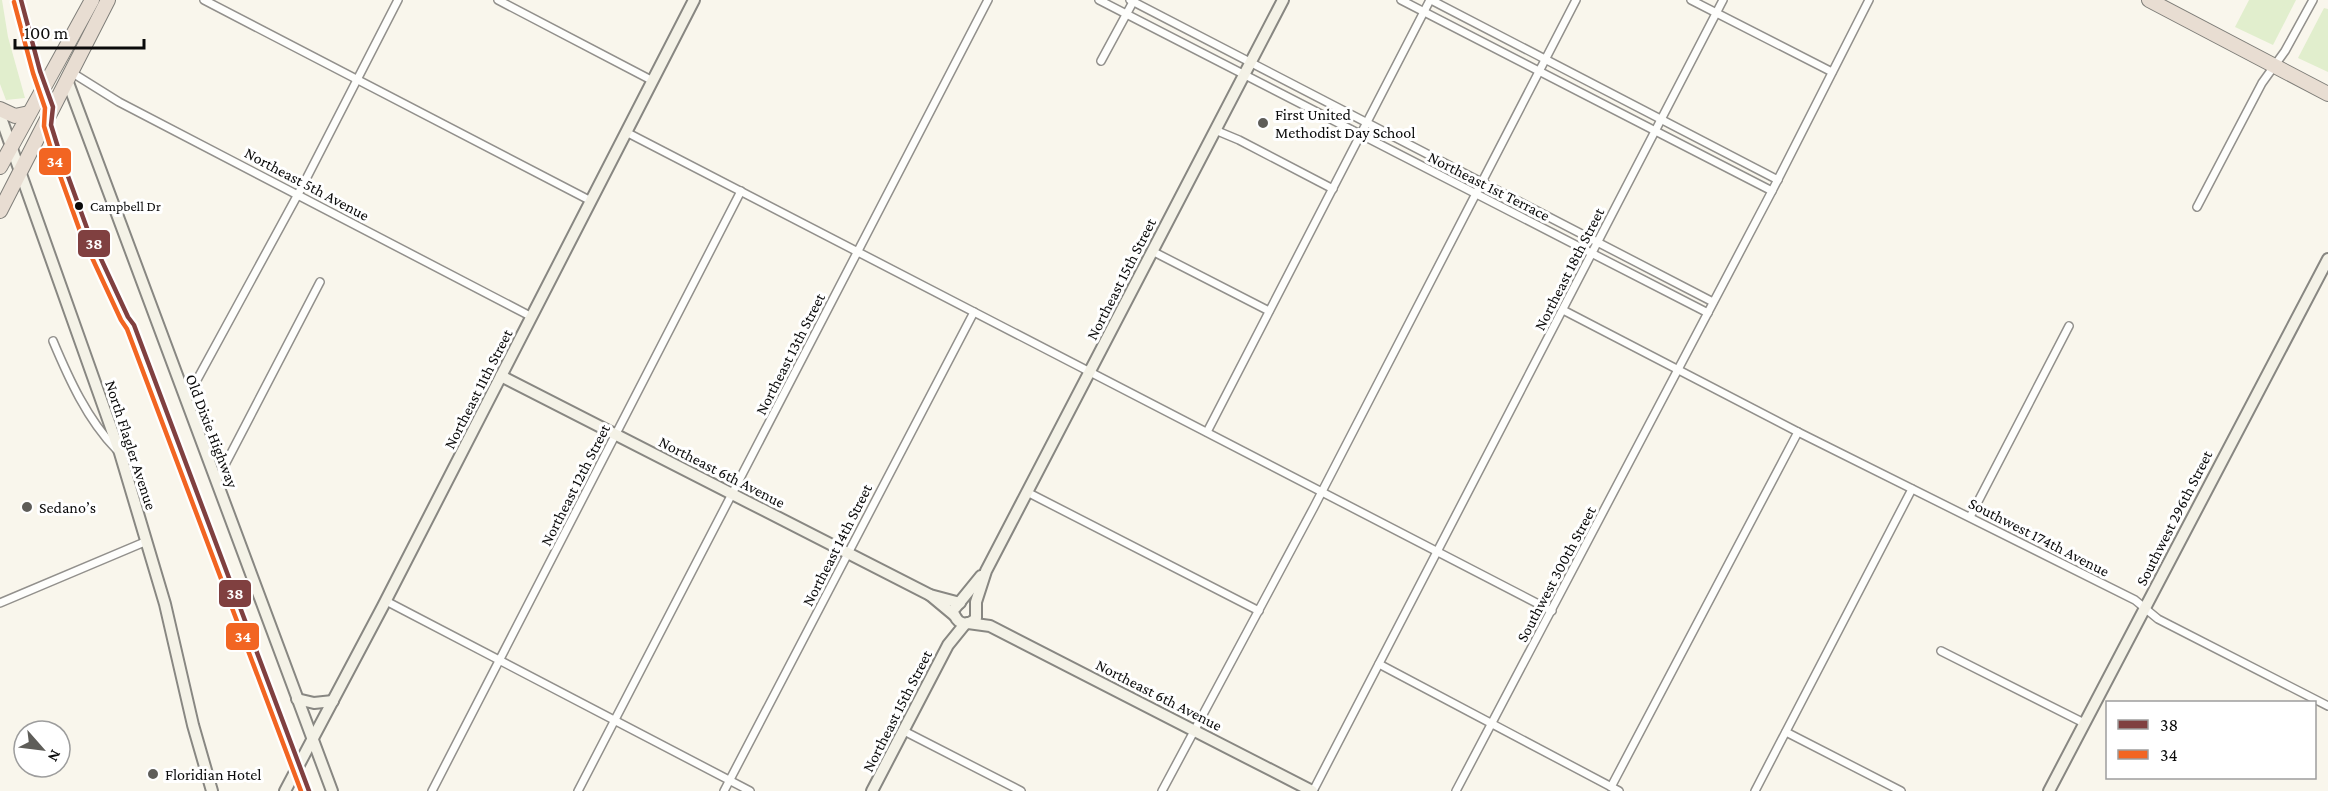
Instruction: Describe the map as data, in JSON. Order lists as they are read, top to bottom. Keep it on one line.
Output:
{"streets":{"street":["Northeast 5th Avenue","Northeast 1st Terrace","Northeast 18th Street","Northeast 15th Street","Northeast 13th Street","Northeast 11th Street","Old Dixie Highway","North Flagler Avenue","Northeast 6th Avenue","Northeast 12th Street","Southwest 296th Street","Southwest 174th Avenue","Northeast 14th Street","Southwest 300th Street"]},"crossings":[["Northeast 5th Avenue","Northeast 11th Street"],["Northeast 5th Avenue","Old Dixie Highway"],["Northeast 1st Terrace","Northeast 18th Street"],["Northeast 1st Terrace","Northeast 15th Street"],["Northeast 1st Terrace","Southwest 300th Street"],["Northeast 18th Street","Northeast 6th Avenue"],["Northeast 18th Street","Southwest 174th Avenue"],["Northeast 15th Street","Northeast 6th Avenue"],["Northeast 13th Street","Northeast 6th Avenue"],["Northeast 11th Street","Old Dixie Highway"],["Northeast 11th Street","Northeast 6th Avenue"],["Northeast 6th Avenue","Northeast 12th Street"],["Northeast 6th Avenue","Northeast 14th Street"],["Southwest 296th Street","Southwest 174th Avenue"],["Southwest 174th Avenue","Southwest 300th Street"]],"places":["First United Methodist Day School","Campbell Dr","Sedano’s","Floridian Hotel"],"lines":["transit line 38","transit line 34"],"legend":["38","34"],"scale_bar":"100 m","north":"bottom right"}
